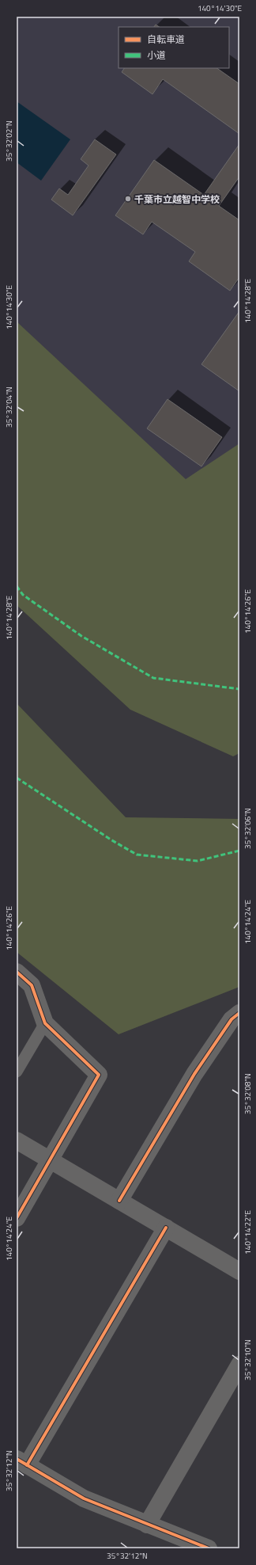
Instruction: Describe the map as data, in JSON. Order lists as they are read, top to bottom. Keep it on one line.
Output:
{"places":["千葉市立越智中学校"],"legend":["自転車道","小道"],"coordinates":["140°14'30\"E","35°32'02\"N","140°14'28\"E","35°32'04\"N","140°14'26\"E","35°32'06\"N","140°14'24\"E","35°32'08\"N","140°14'22\"E","35°32'10\"N","35°32'12\"N"]}
